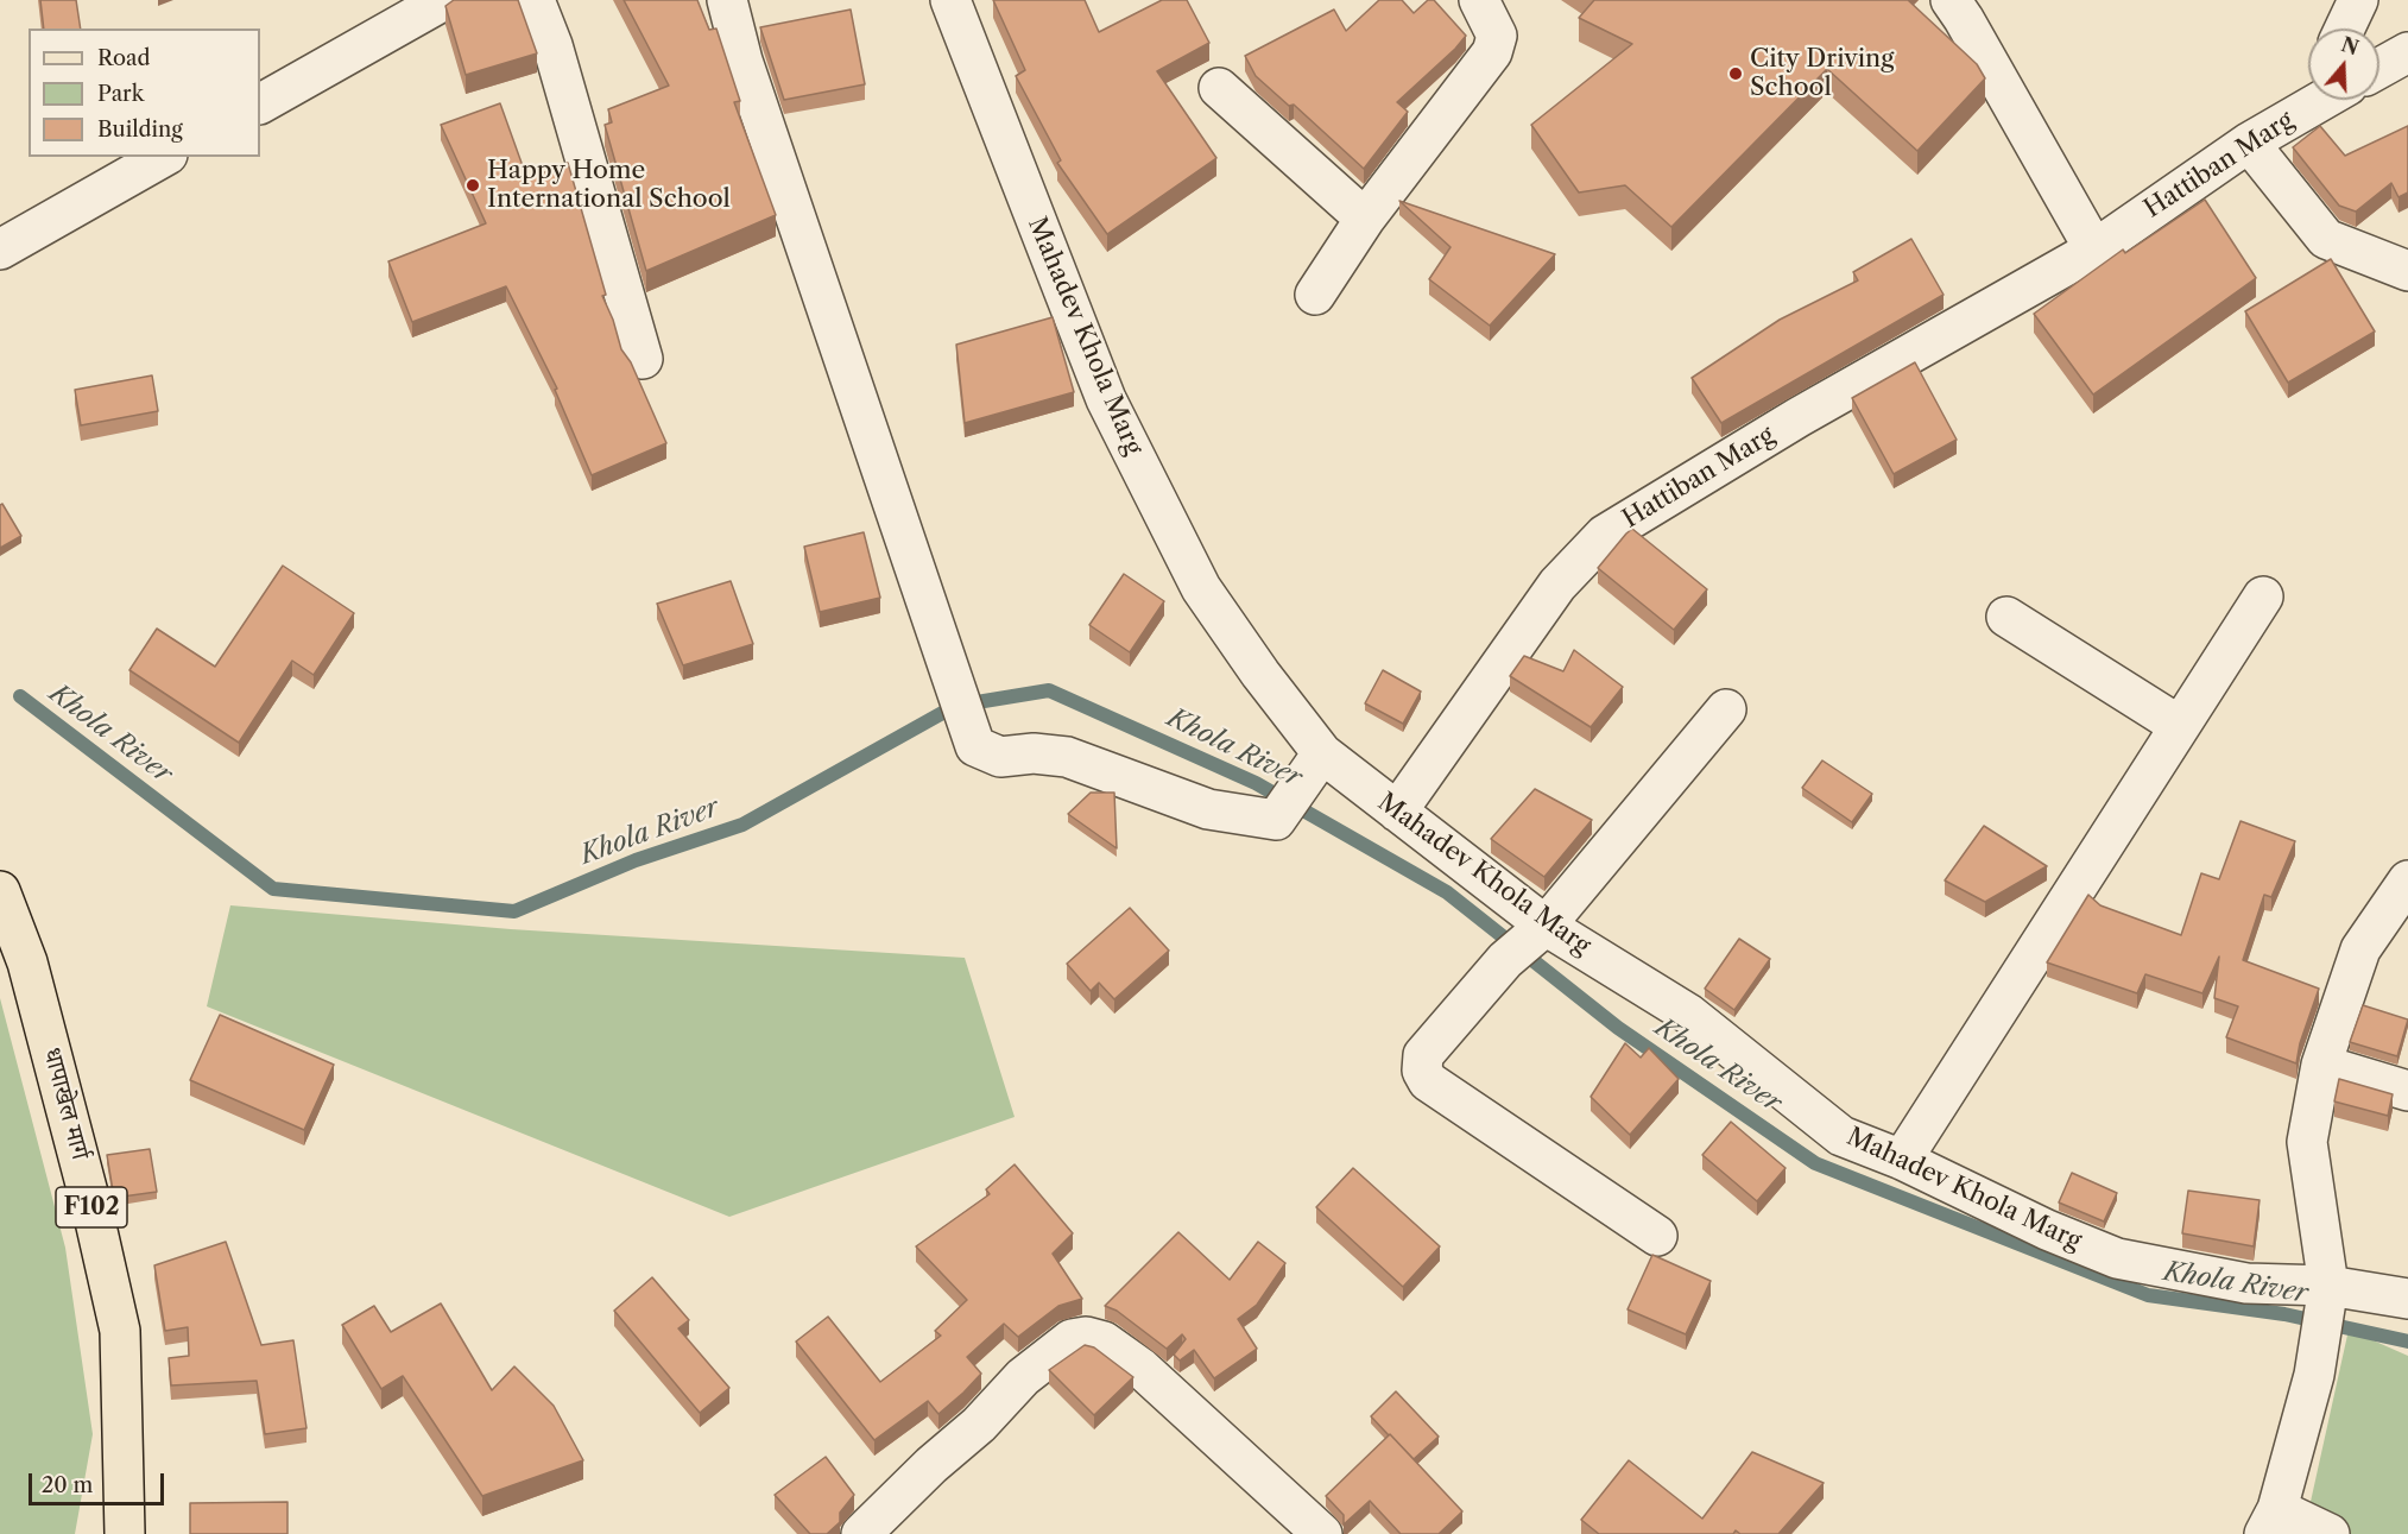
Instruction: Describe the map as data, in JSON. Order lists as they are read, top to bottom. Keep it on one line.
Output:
{"streets":{"main road":["धापाखेल मार्ग","F102"],"street":["Hattiban Marg","Mahadev Khola Marg"]},"crossings":[["Hattiban Marg","Mahadev Khola Marg"]],"water":["Khola River"],"places":["City Driving School","Happy Home International School"],"legend":["Road","Park","Building"],"scale_bar":"20 m","north":"top"}
